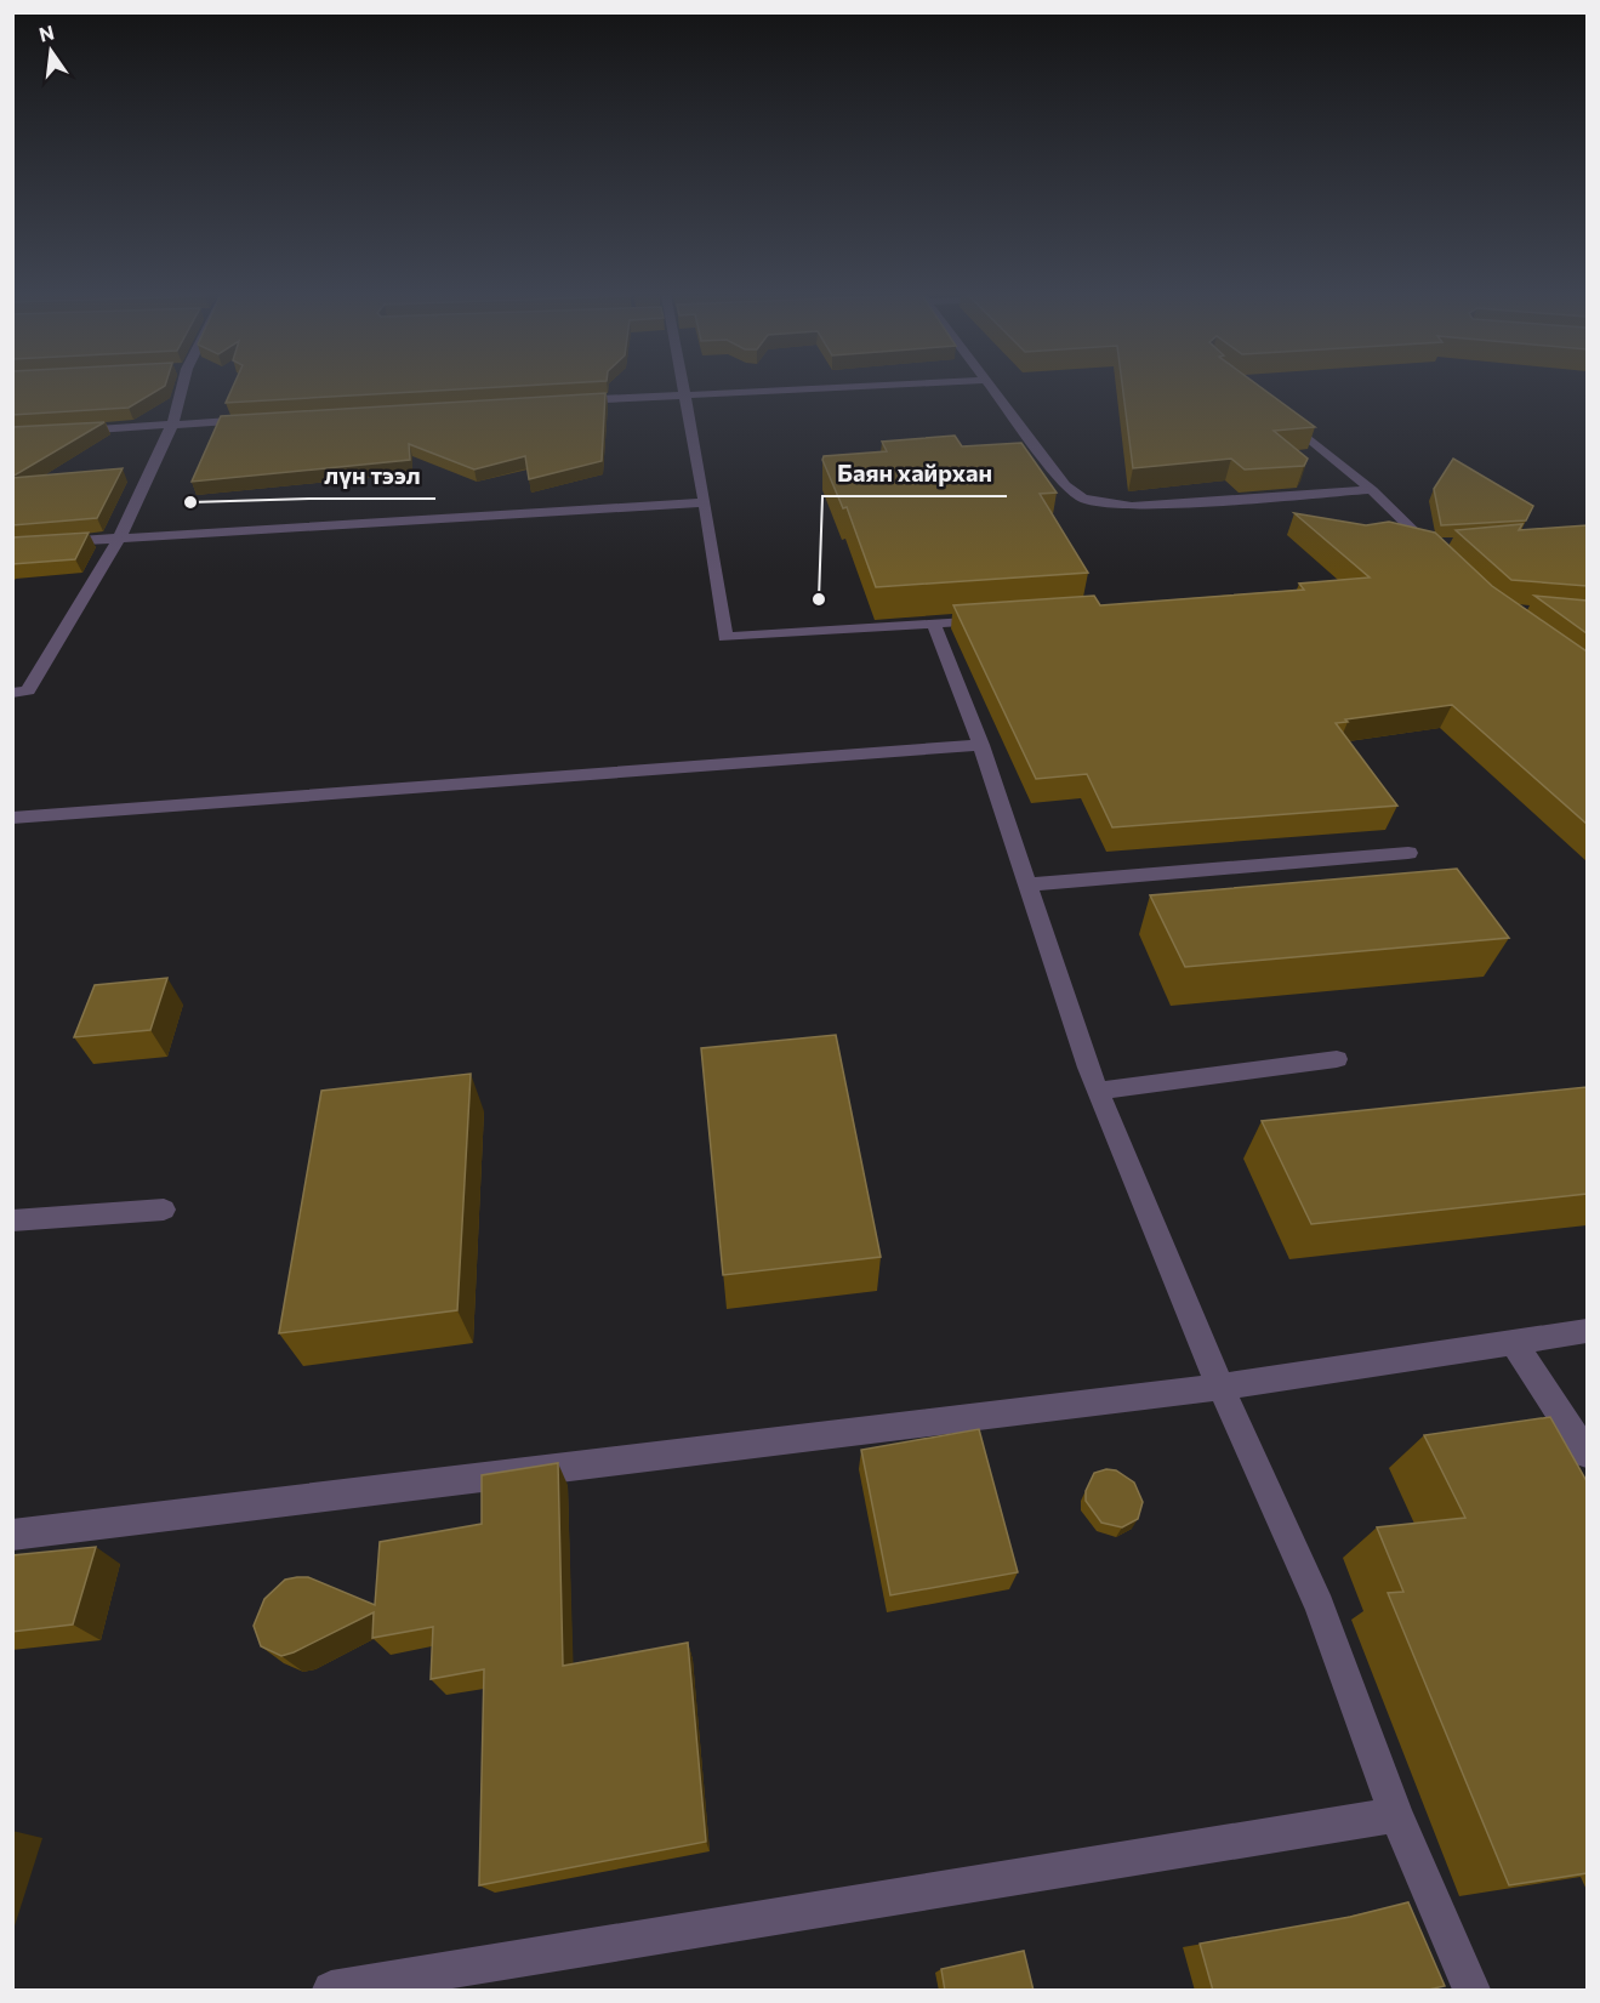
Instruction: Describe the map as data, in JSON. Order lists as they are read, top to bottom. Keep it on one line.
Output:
{"places":["лүн тээл","Баян хайрхан"],"north":"top"}
